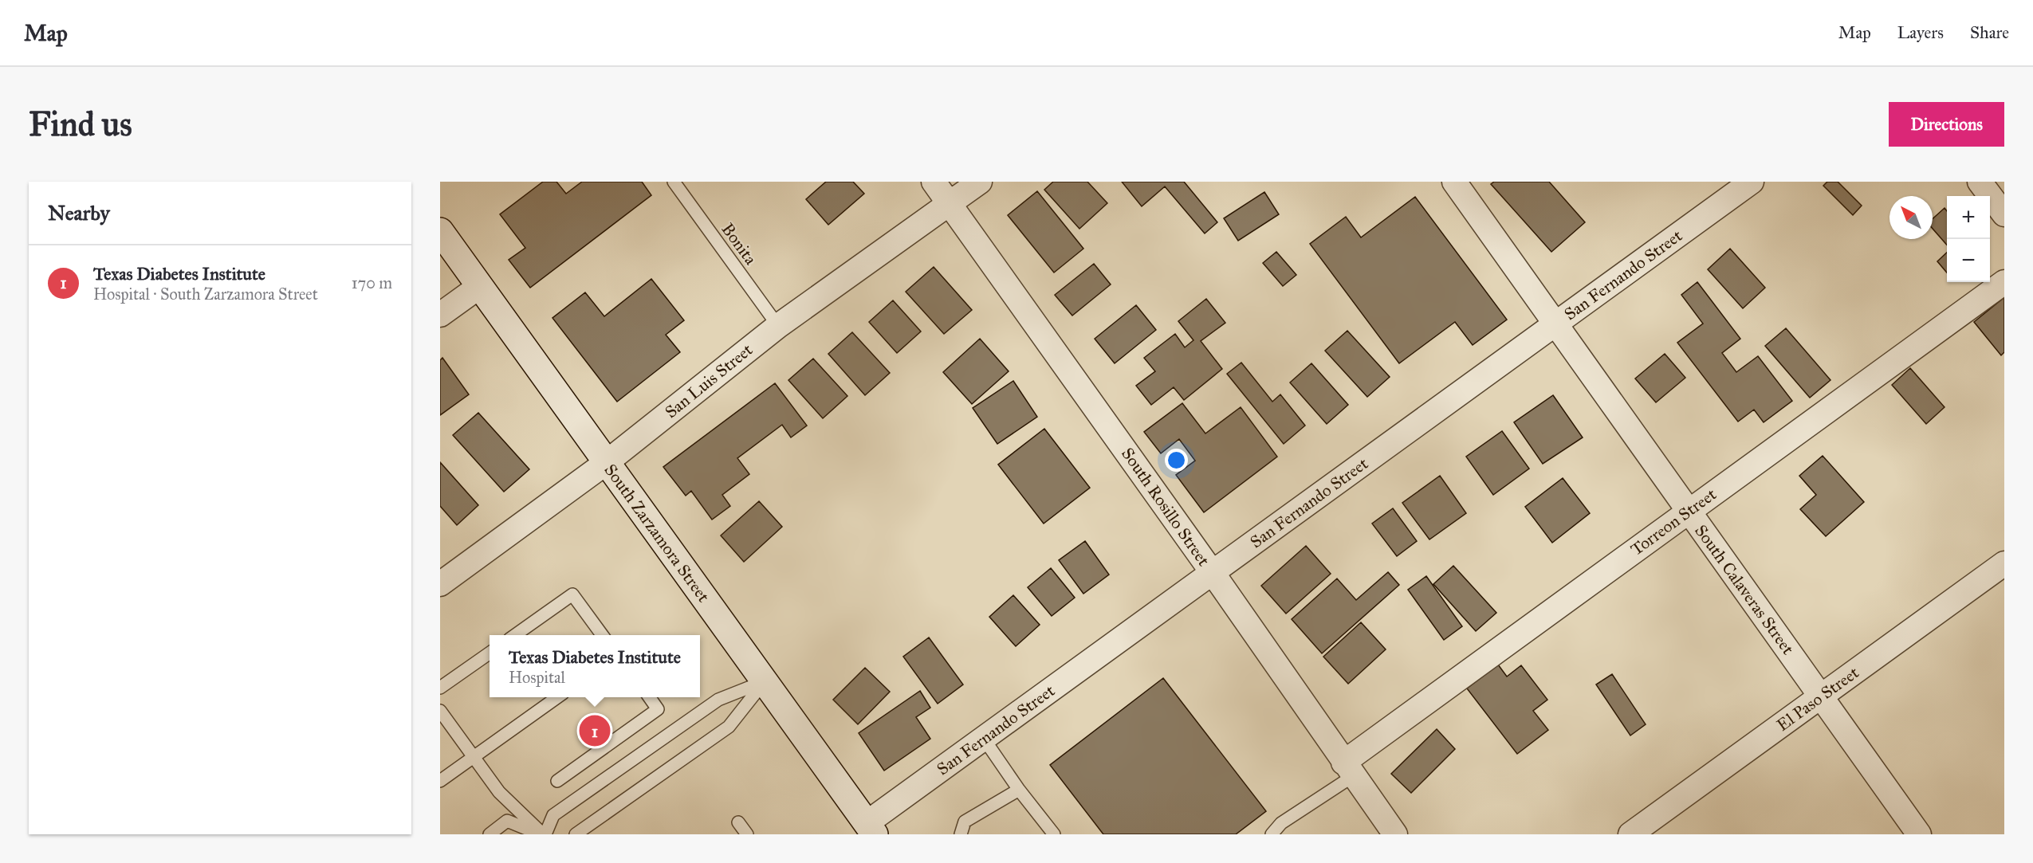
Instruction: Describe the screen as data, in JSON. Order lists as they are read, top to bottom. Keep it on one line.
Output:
{"streets":{"main road":["South Zarzamora Street"],"street":["San Fernando Street","San Luis Street","South Rosillo Street","Torreon Street","South Calaveras Street","El Paso Street"],"lane":["Bonita"]},"crossings":[["Bonita","San Luis Street"],["San Fernando Street","South Rosillo Street"],["San Fernando Street","South Zarzamora Street"],["San Fernando Street","South Calaveras Street"],["San Luis Street","South Rosillo Street"],["San Luis Street","South Zarzamora Street"],["South Rosillo Street","Torreon Street"],["Torreon Street","South Calaveras Street"],["South Calaveras Street","El Paso Street"]],"north":"top left","page":{"header":"Map","nav":["Map","Layers","Share"],"buttons":"Directions","title":"Find us","heading":"Nearby","map_buttons":["+","−"],"list":[{"mark":"1","name":"Texas Diabetes Institute","note":"Hospital · South Zarzamora Street","value":"170 m"}],"popup":["Texas Diabetes Institute","Hospital"],"pins":"1"}}
